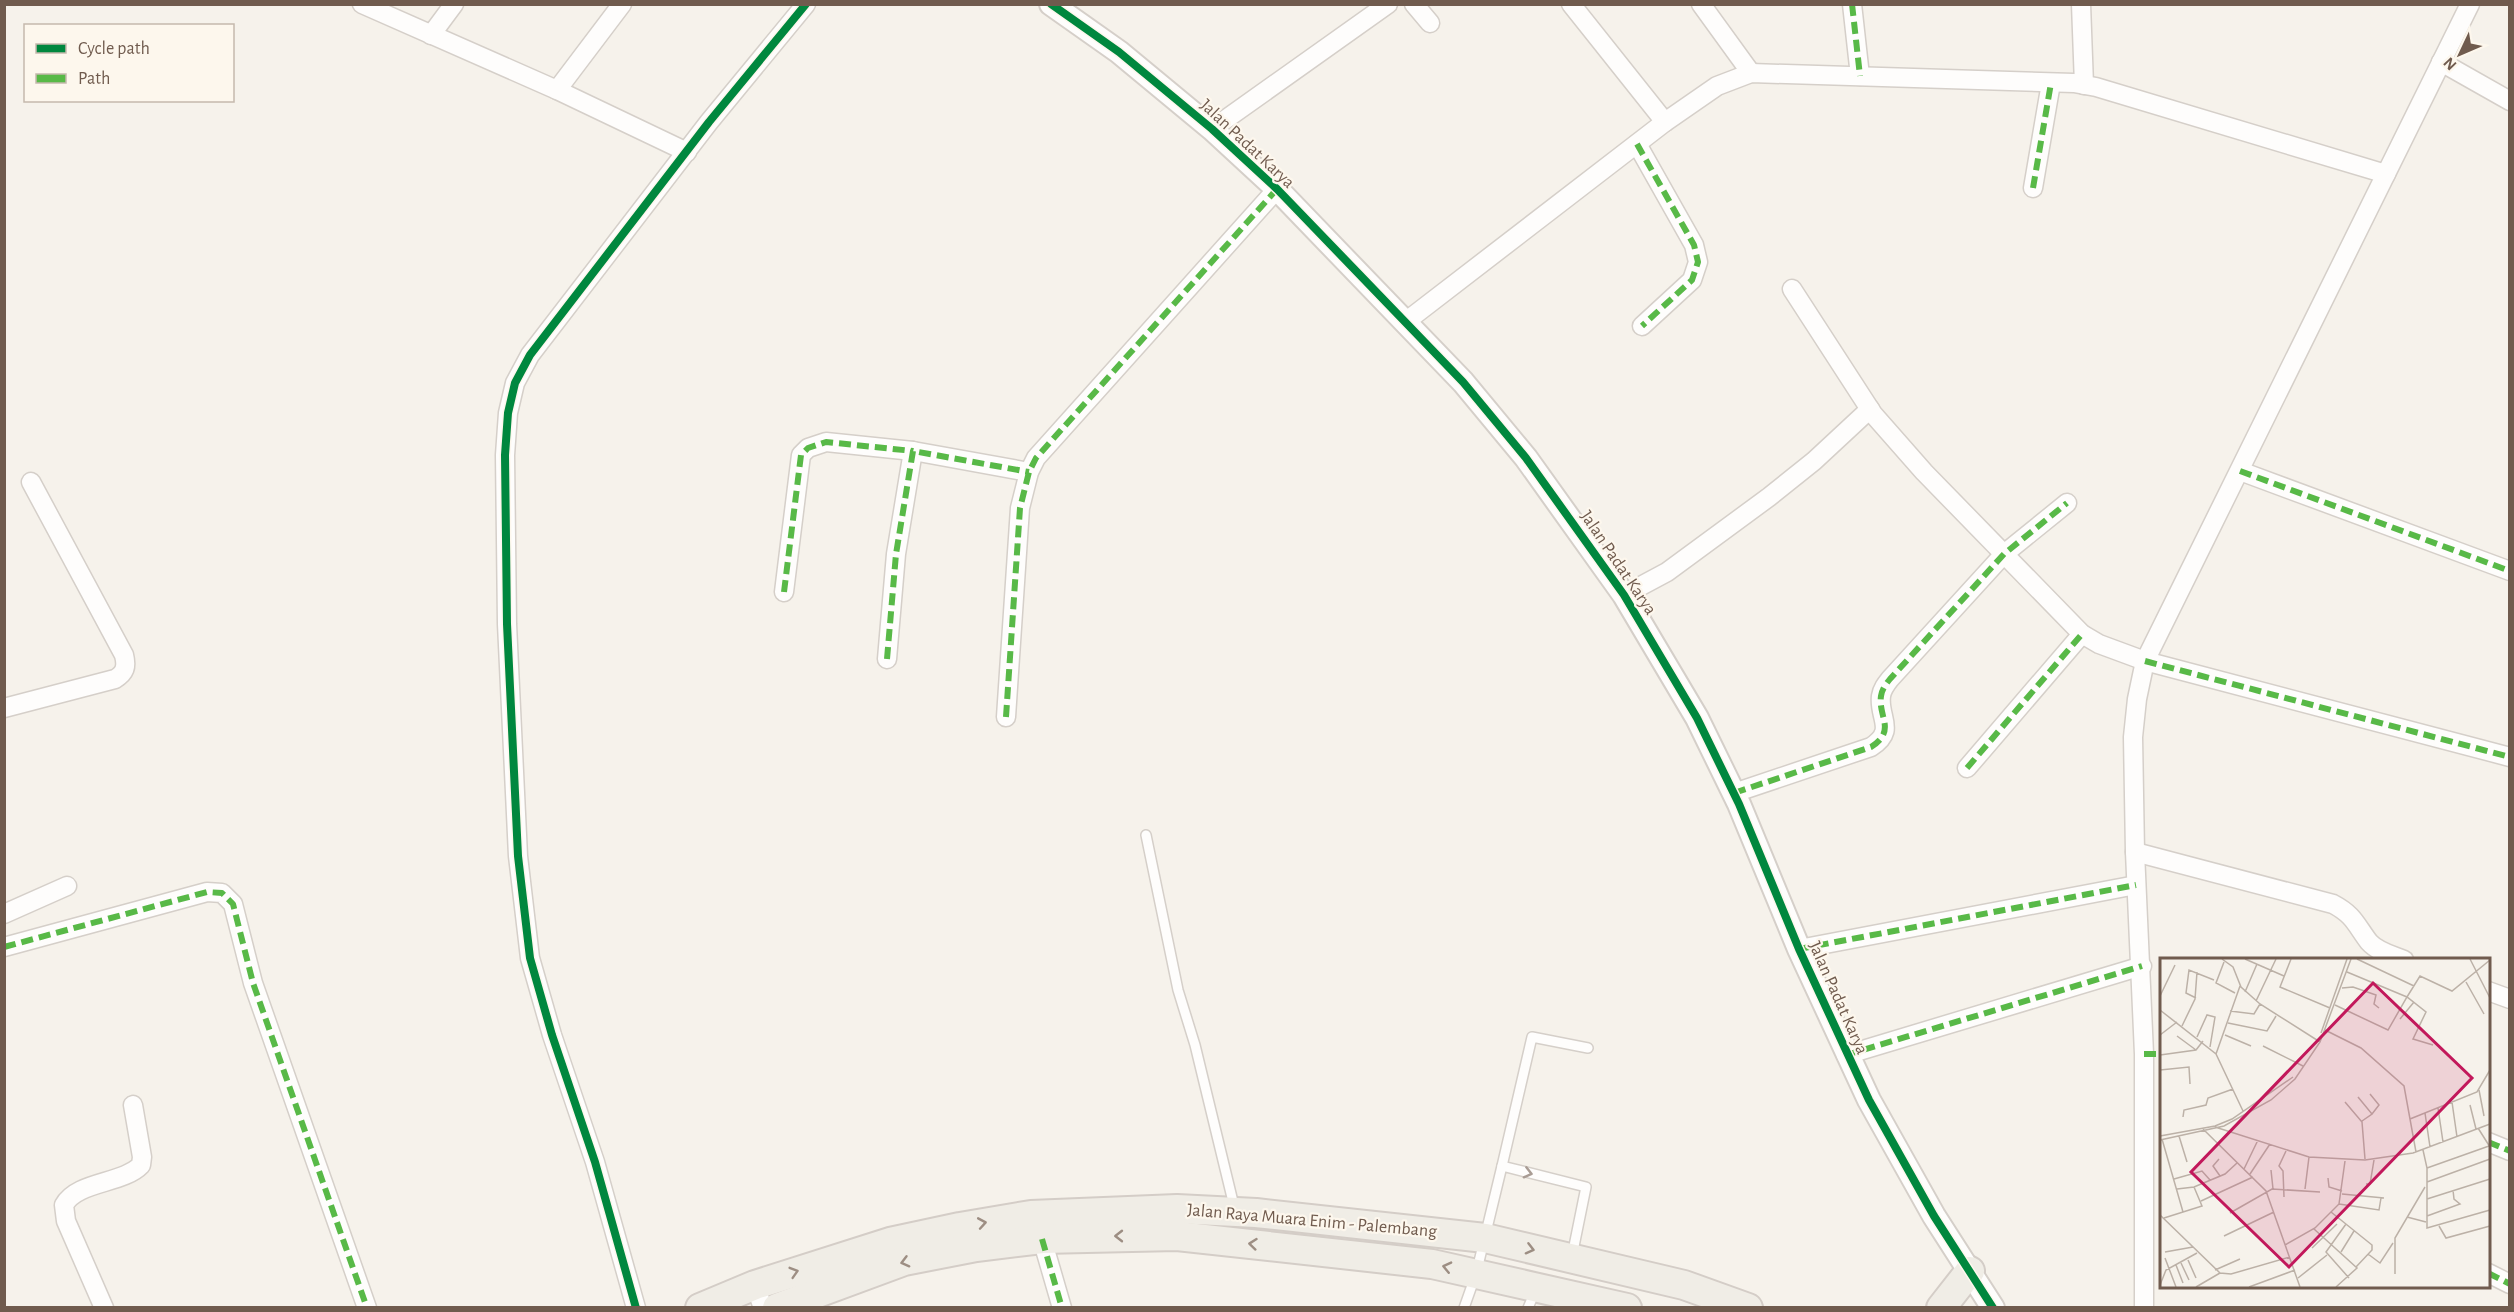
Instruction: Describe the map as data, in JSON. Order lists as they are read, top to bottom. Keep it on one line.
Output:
{"streets":{"main road":["Jalan Raya Muara Enim - Palembang"],"street":["Jalan Padat Karya"]},"legend":["Cycle path","Path"],"north":"bottom left"}
